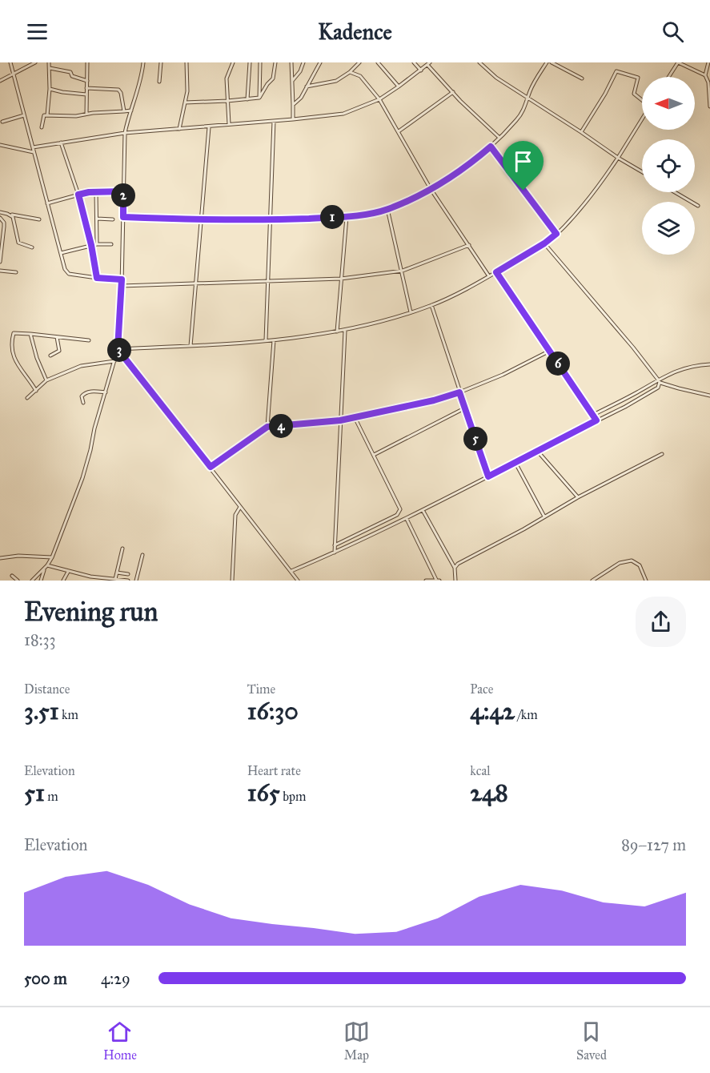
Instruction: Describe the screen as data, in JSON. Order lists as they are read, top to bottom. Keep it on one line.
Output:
{"north":"left","page":{"header":"Kadence","pins":["2","1","3","6","4","5"],"heading":["Evening run","18:33"],"stats":[["Distance","3.51 km"],["Time","16:30"],["Pace","4:42 /km"],["Elevation","51 m"],["Heart rate","165 bpm"],["kcal","248"]],"chart":["Elevation","89–127 m"],"list":[{"name":"500 m","note":"4:29"}],"tabs":["Home","Map","Saved"]}}
